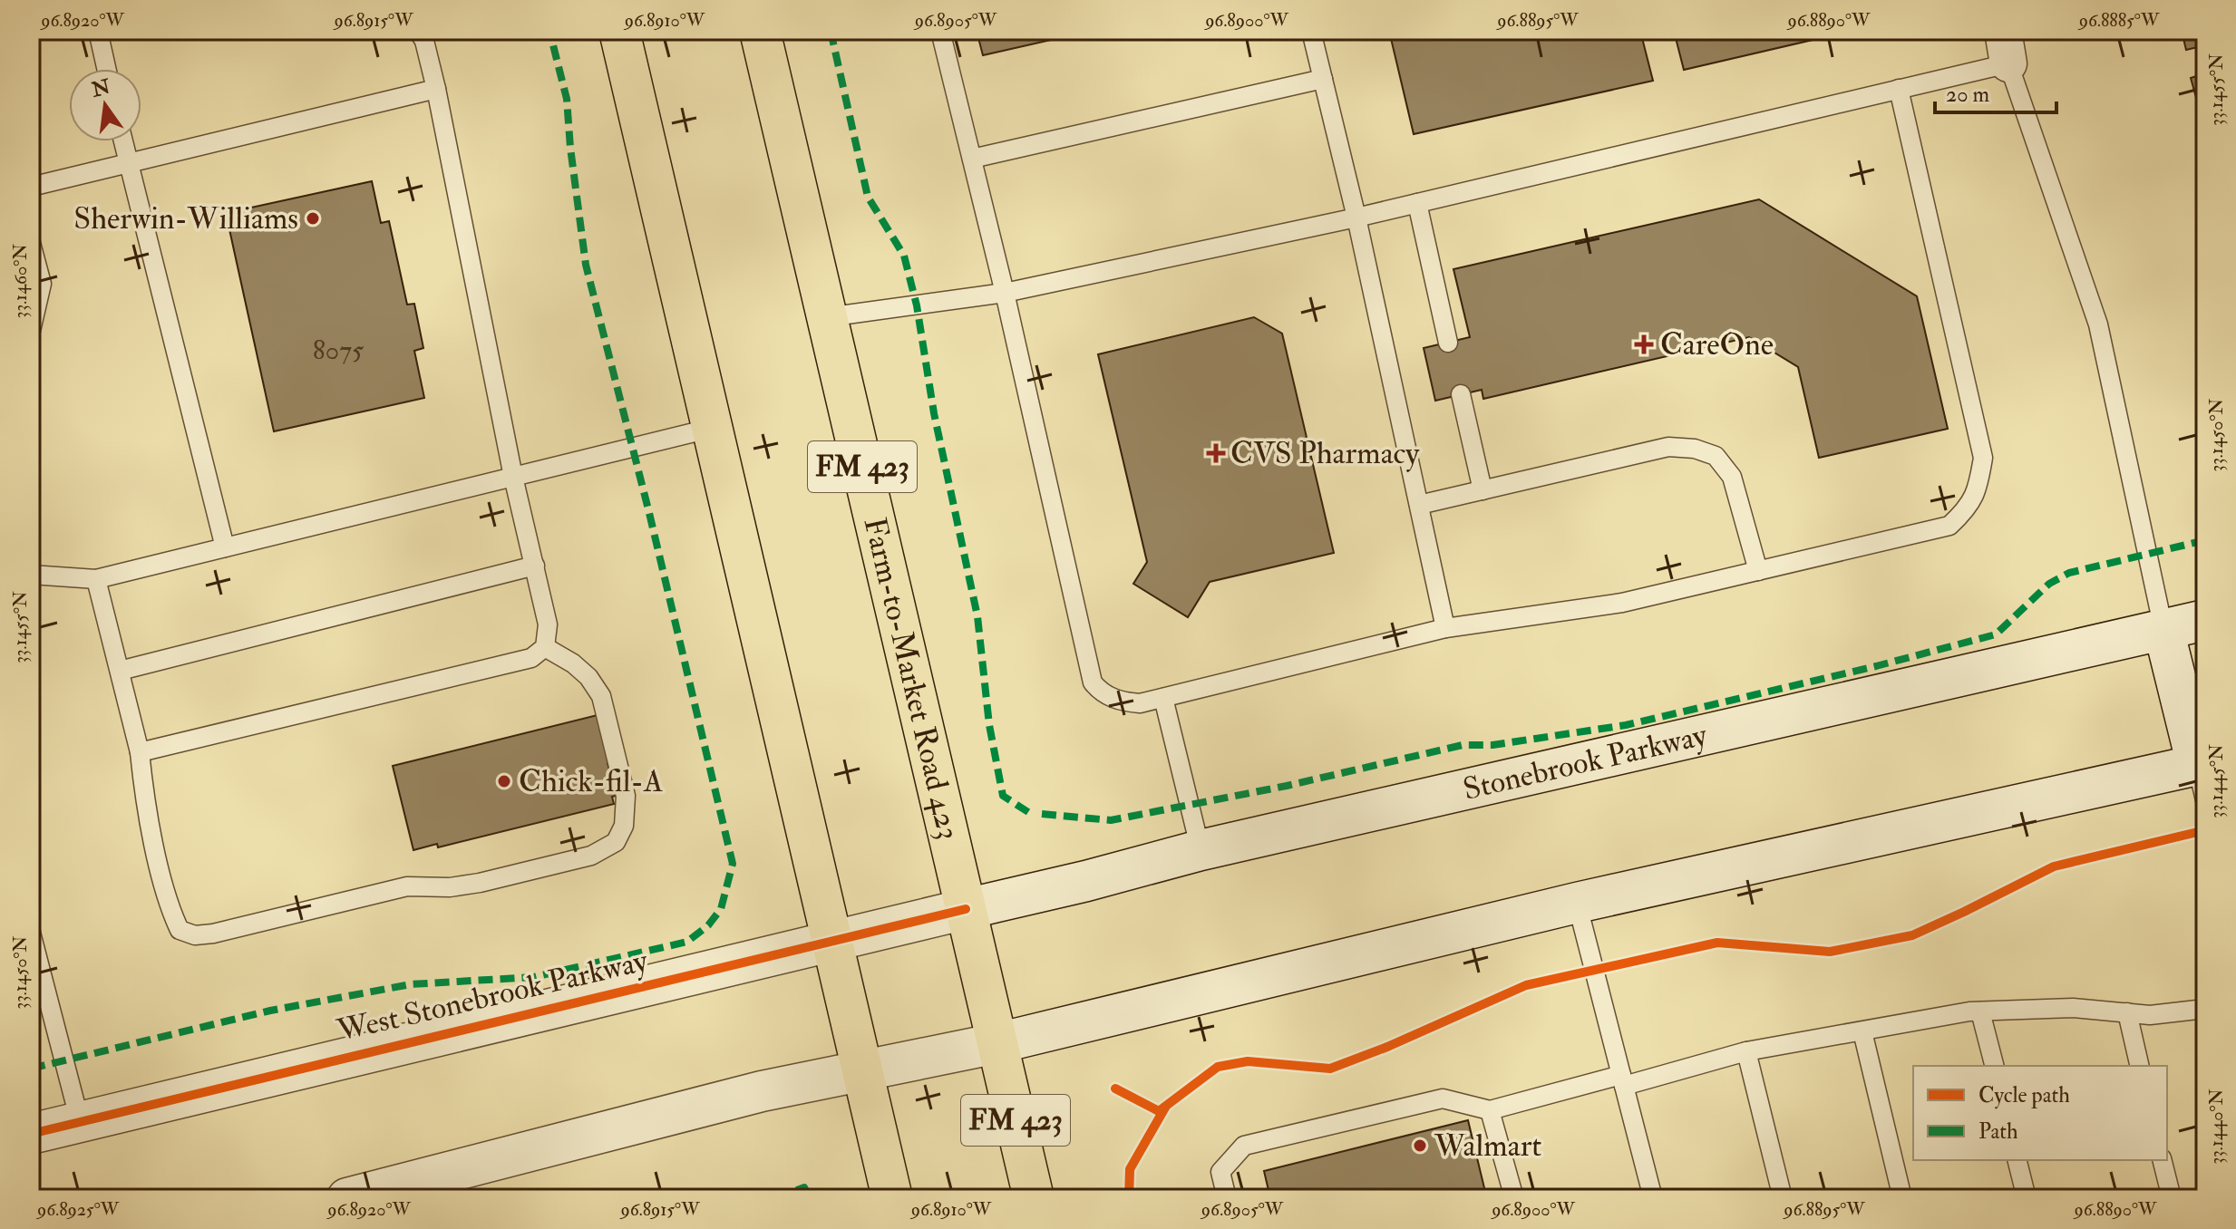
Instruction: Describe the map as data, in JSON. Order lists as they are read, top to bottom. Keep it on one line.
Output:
{"streets":{"main road":["FM 423","Farm-to-Market Road 423","Stonebrook Parkway","West Stonebrook Parkway"]},"crossings":[["Farm-to-Market Road 423","Stonebrook Parkway"],["Farm-to-Market Road 423","West Stonebrook Parkway"],["Stonebrook Parkway","West Stonebrook Parkway"]],"places":{"other":["Sherwin-Williams","Chick-fil-A","Walmart"],"health":["CareOne","CVS Pharmacy"]},"house_numbers":["8075"],"legend":["Cycle path","Path"],"scale_bar":"20 m","north":"top","coordinates":["96.8920°W","96.8915°W","96.8910°W","96.8905°W","96.8900°W","96.8895°W","96.8890°W","96.8885°W","33.1455°N","33.1460°N","33.1450°N","33.1445°N","33.1440°N","96.8925°W"]}
